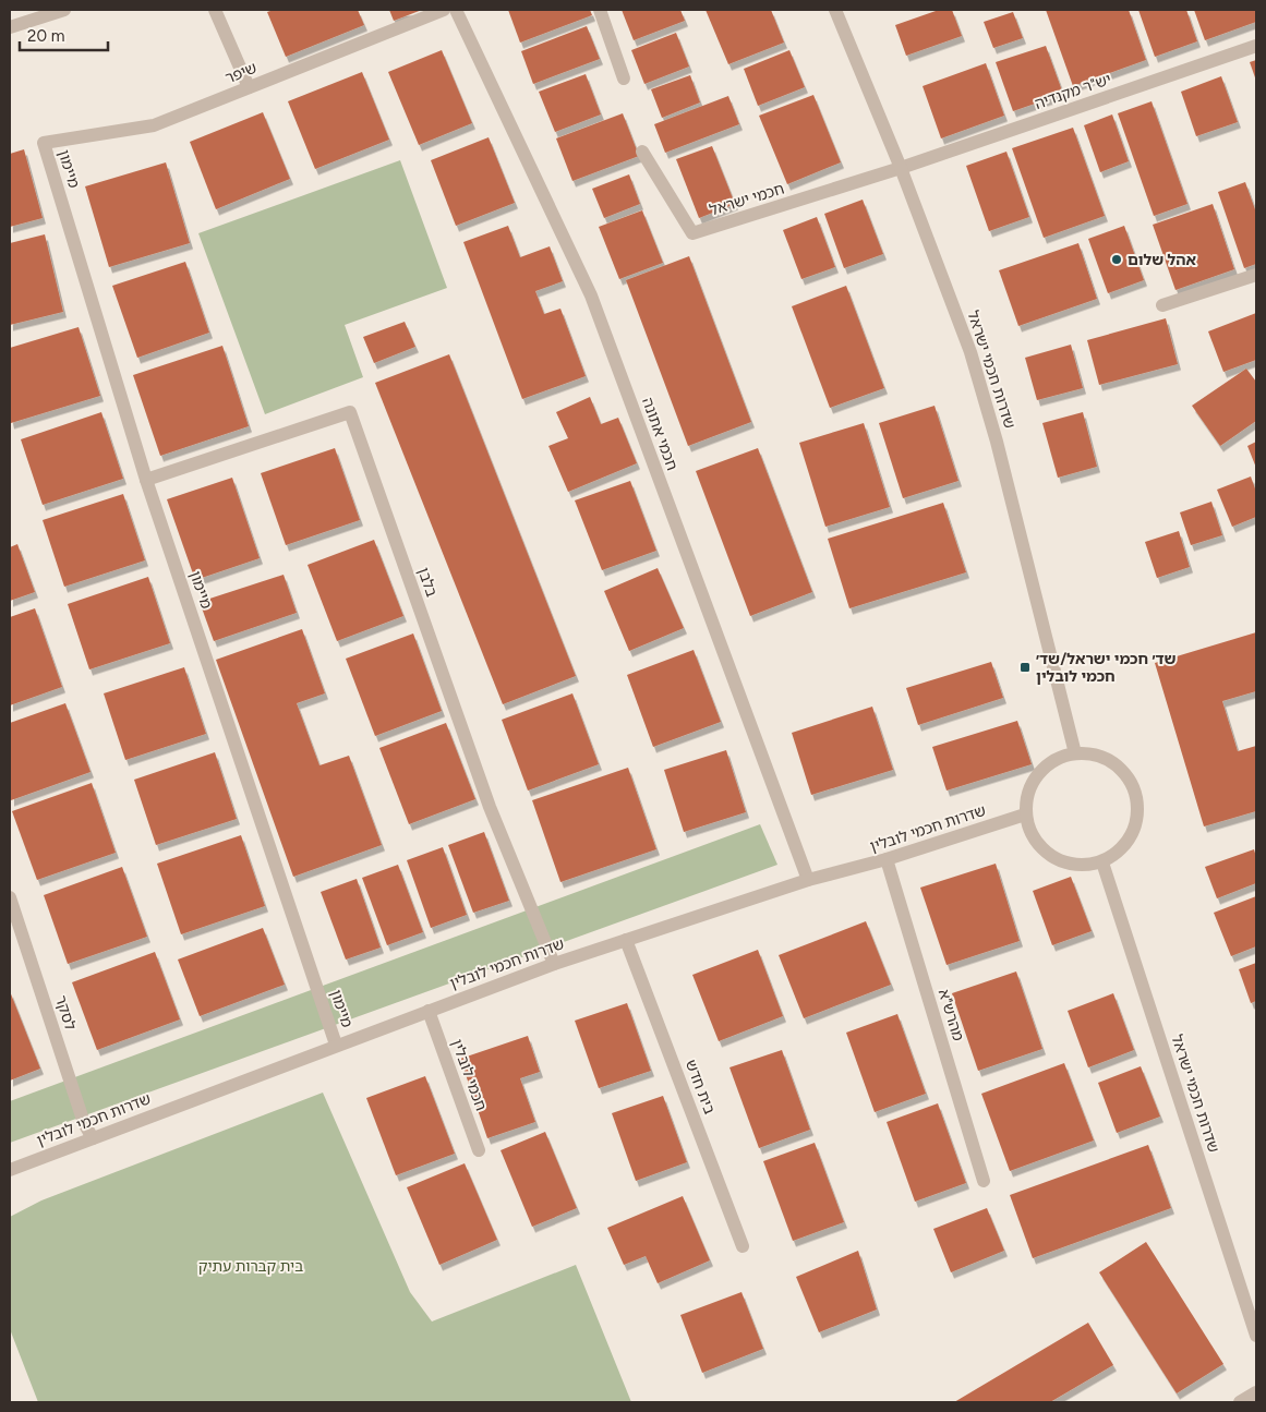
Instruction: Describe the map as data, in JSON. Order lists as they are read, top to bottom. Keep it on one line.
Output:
{"streets":{"street":["שיפר","יש\"ר מקנדיה","מיימון","חכמי ישראל","שדרות חכמי ישראל","חכמי אתונה","בלבן","שדרות חכמי לובלין","לסקר","מהרש\"א","חכמי לובלין","בית חדש"]},"crossings":[["שיפר","מיימון"],["יש\"ר מקנדיה","חכמי ישראל"],["יש\"ר מקנדיה","שדרות חכמי ישראל"],["מיימון","בלבן"],["מיימון","שדרות חכמי לובלין"],["חכמי ישראל","שדרות חכמי ישראל"],["שדרות חכמי ישראל","שדרות חכמי לובלין"],["חכמי אתונה","שדרות חכמי לובלין"],["בלבן","שדרות חכמי לובלין"],["שדרות חכמי לובלין","לסקר"],["שדרות חכמי לובלין","מהרש\"א"],["שדרות חכמי לובלין","חכמי לובלין"],["שדרות חכמי לובלין","בית חדש"]],"parks":["בית קברות עתיק"],"places":{"other":["אהל שלום"],"transit":["שד׳ חכמי ישראל/שד׳ חכמי לובלין"]},"scale_bar":"20 m"}
